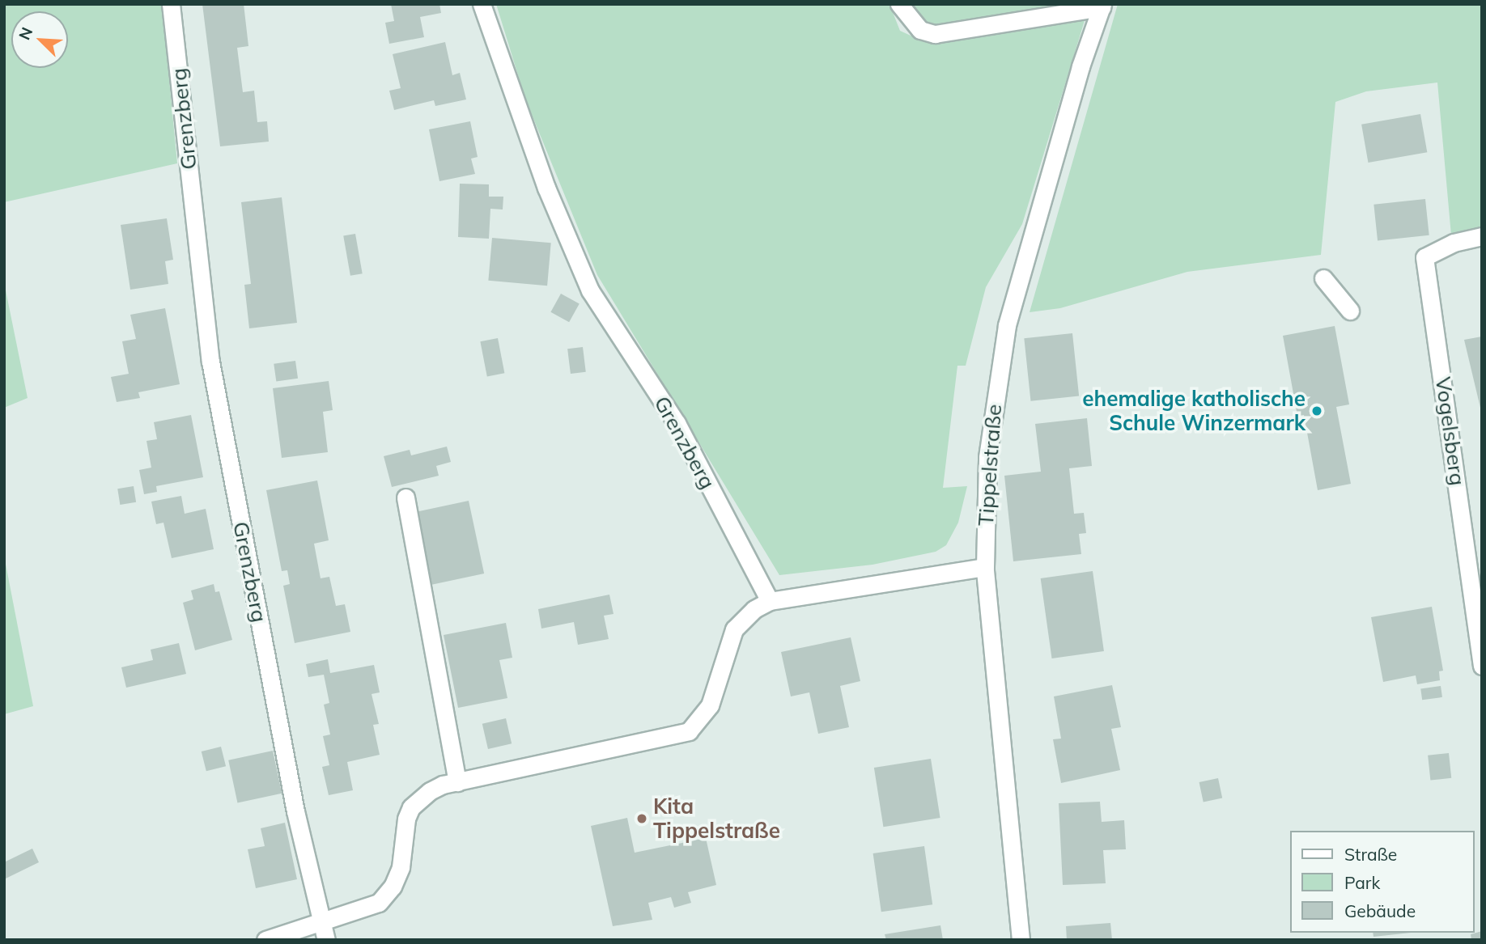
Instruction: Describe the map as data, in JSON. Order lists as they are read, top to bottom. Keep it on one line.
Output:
{"streets":{"street":["Grenzberg","Vogelsberg","Tippelstraße"]},"places":["ehemalige katholische Schule Winzermark","Kita Tippelstraße"],"legend":["Straße","Park","Gebäude"],"north":"top left"}
